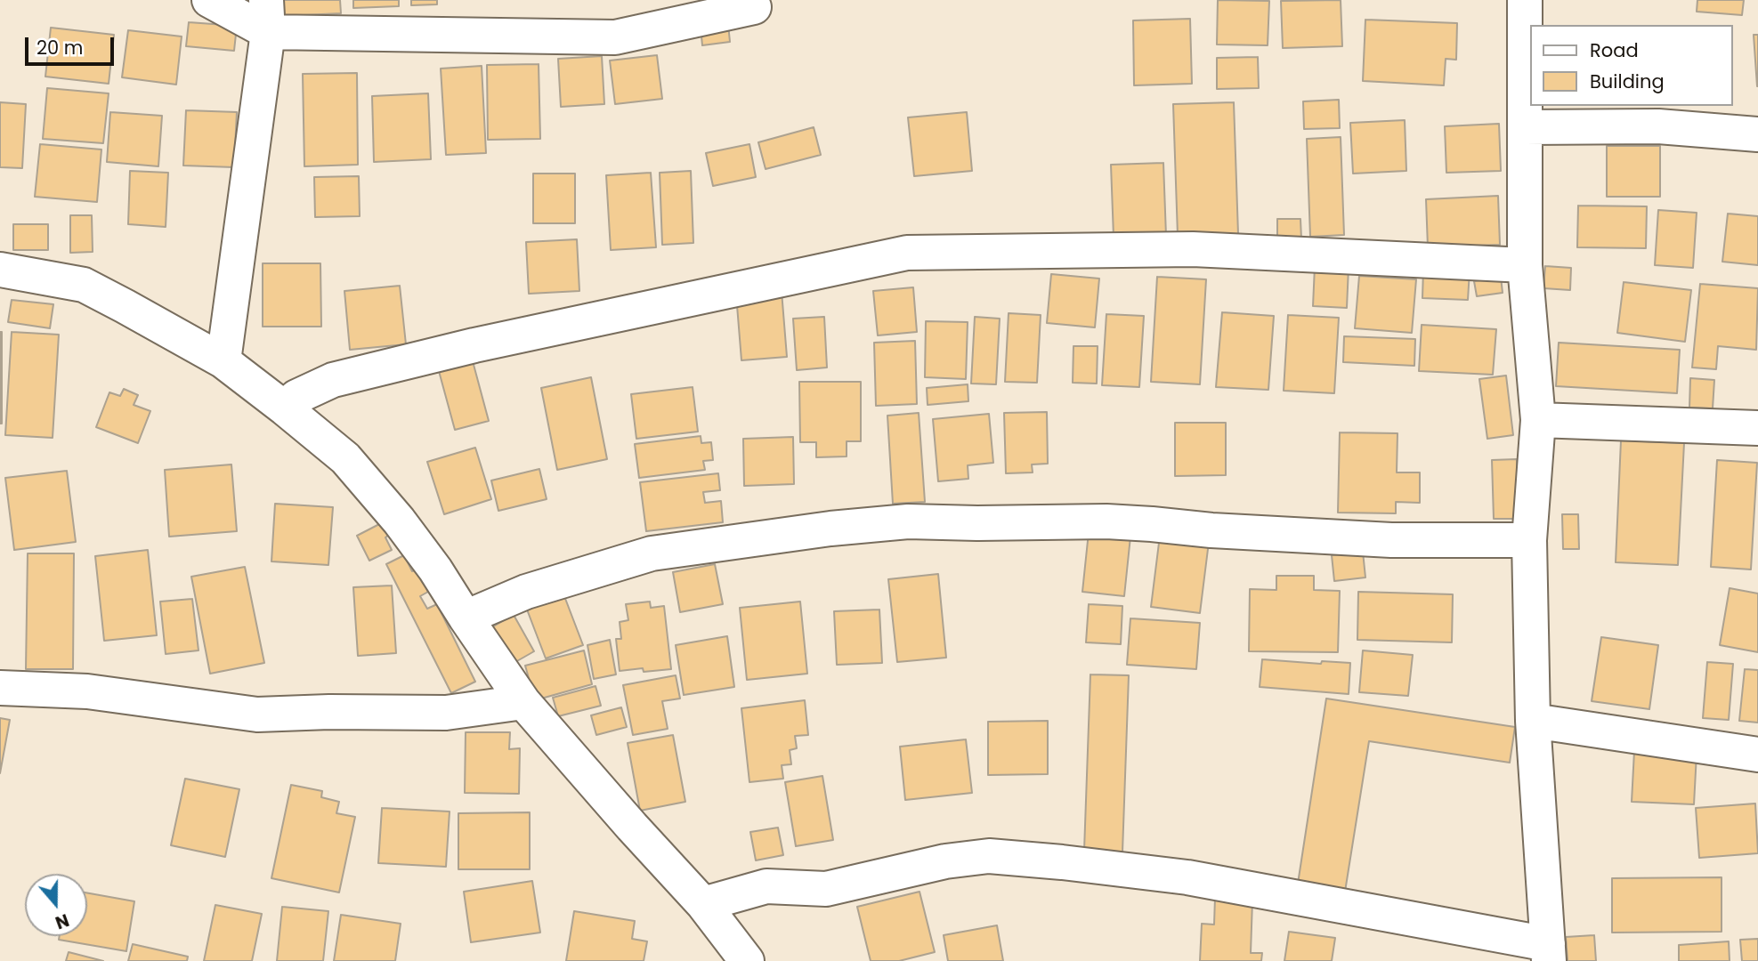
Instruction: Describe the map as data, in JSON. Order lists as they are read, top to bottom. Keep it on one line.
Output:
{"legend":["Road","Building"],"scale_bar":"20 m","north":"bottom"}
